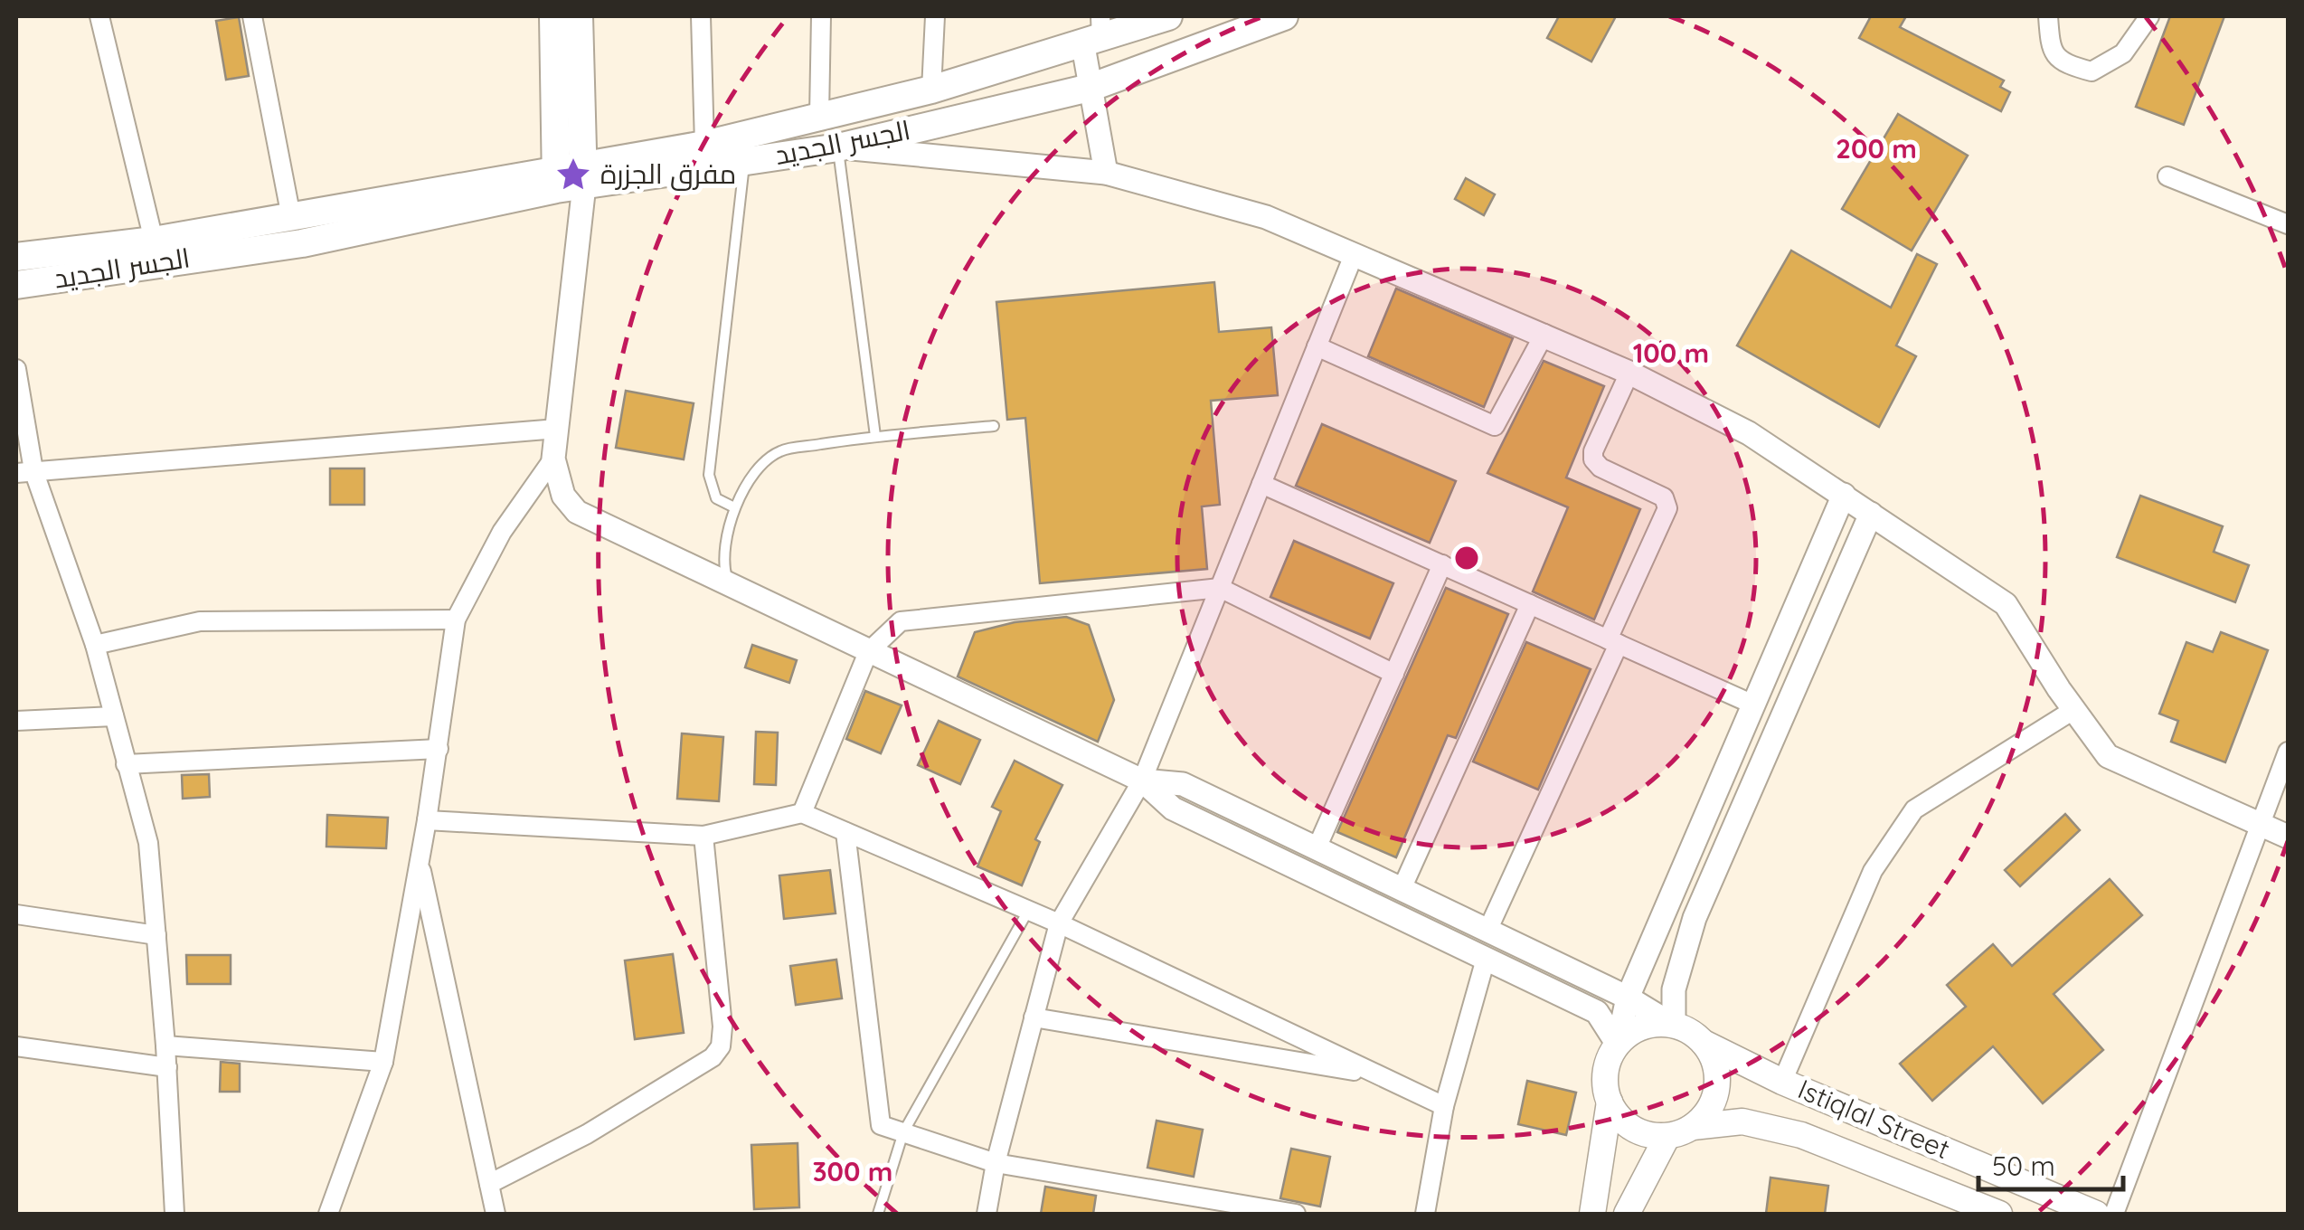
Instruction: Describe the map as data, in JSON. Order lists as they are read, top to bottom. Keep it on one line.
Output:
{"streets":{"main road":["الجسر الجديد","Istiqlal Street"]},"places":{"place":["مفرق الجزرة"]},"scale_bar":"50 m","rings":["200 m","100 m","300 m"]}
